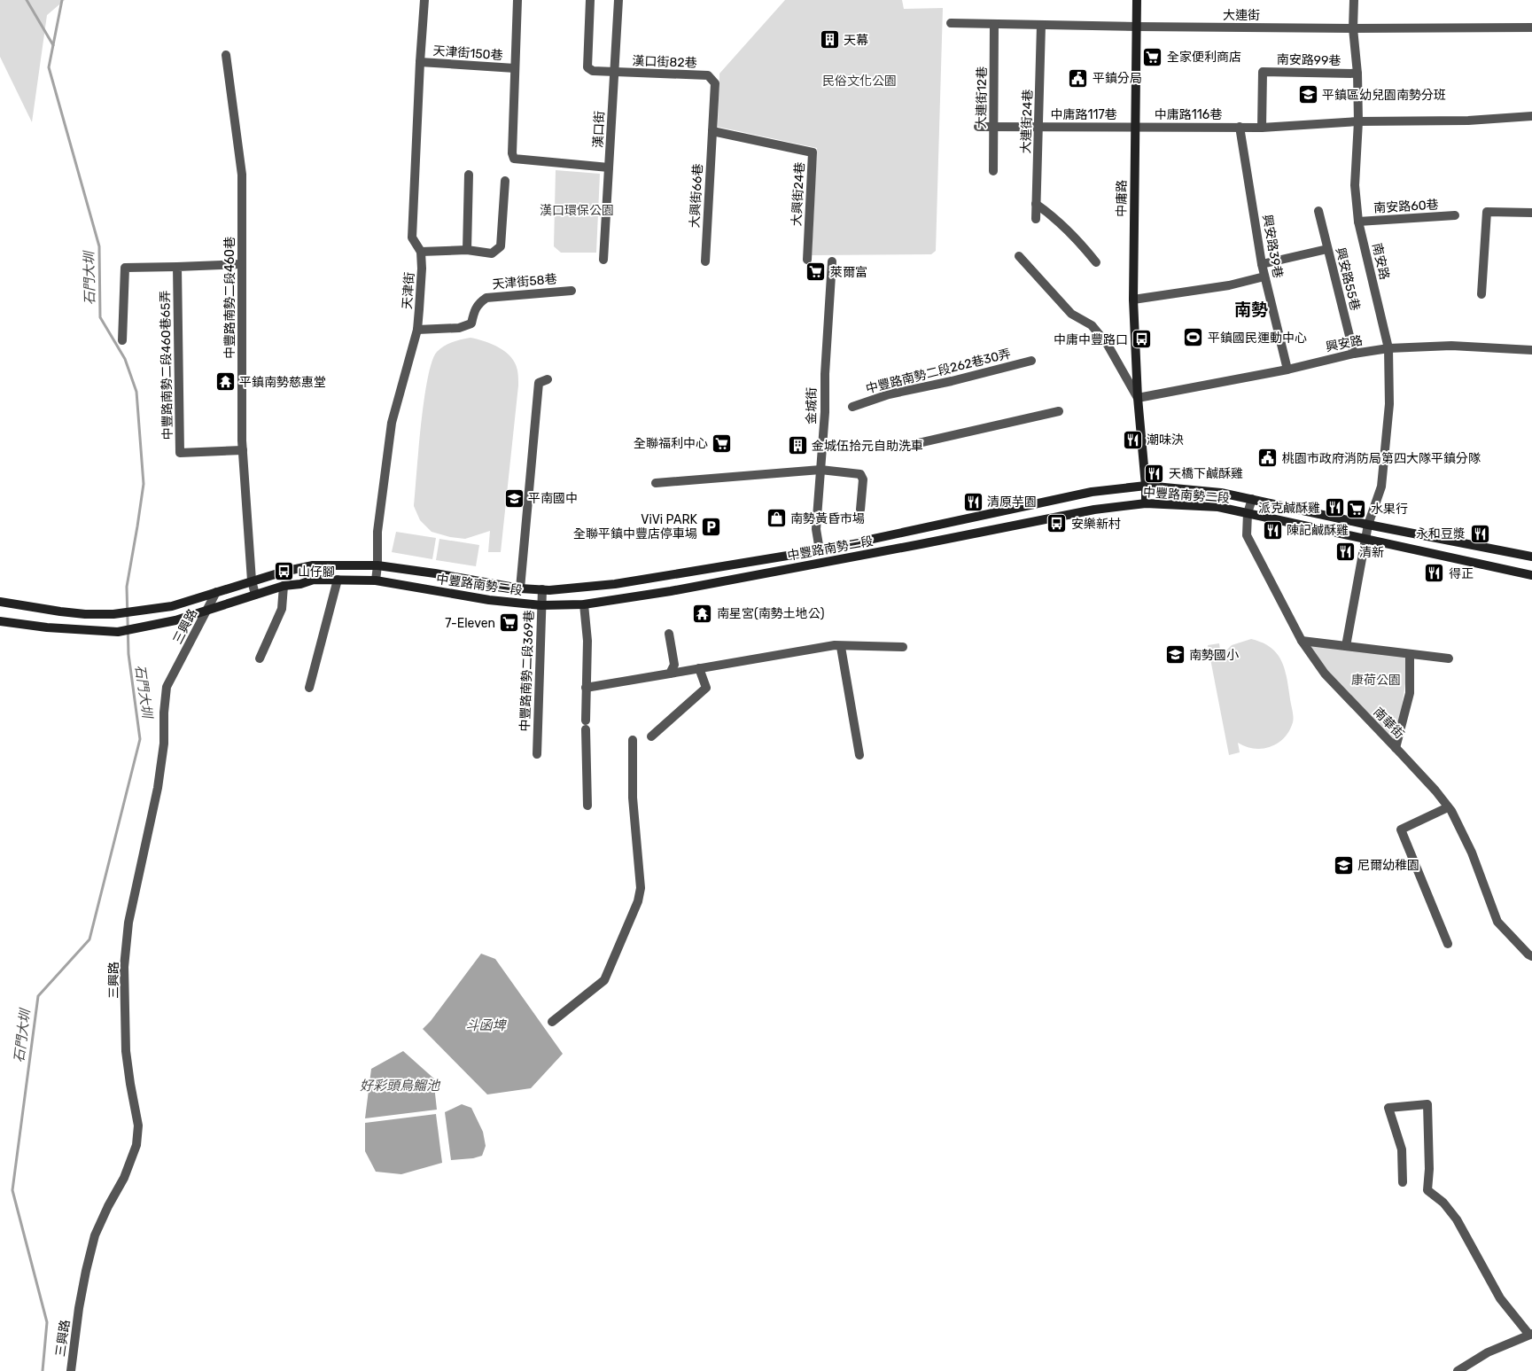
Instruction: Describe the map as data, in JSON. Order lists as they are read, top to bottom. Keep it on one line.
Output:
{"streets":{"main road":["中庸路","中豐路南勢二段"],"street":["大連街","天津街150巷","南安路99巷","漢口街82巷","大連街12巷","中庸路117巷","中庸路116巷","大連街24巷","漢口街","大興街24巷","大興街66巷","南安路60巷","興安路39巷","南安路","興安路55巷","天津街58巷","天津街","中豐路南勢二段460巷","興安路","中豐路南勢二段460巷65弄","中豐路南勢二段262巷30弄","金城街","三興路","中豐路南勢二段369巷","南華街"]},"crossings":[["大連街","大連街12巷"],["大連街","大連街24巷"],["大連街","中庸路"],["大連街","南安路"],["天津街150巷","漢口街"],["天津街150巷","天津街"],["南安路99巷","中庸路116巷"],["南安路99巷","南安路"],["漢口街82巷","漢口街"],["漢口街82巷","大興街24巷"],["漢口街82巷","大興街66巷"],["大連街12巷","中庸路117巷"],["中庸路117巷","中庸路116巷"],["中庸路117巷","大連街24巷"],["中庸路117巷","中庸路"],["中庸路116巷","中庸路"],["中庸路116巷","興安路39巷"],["中庸路116巷","南安路"],["大興街24巷","大興街66巷"],["中庸路","興安路"],["中庸路","中豐路南勢二段"],["南安路60巷","南安路"],["興安路39巷","興安路"],["南安路","興安路"],["南安路","中豐路南勢二段"],["興安路55巷","興安路"],["天津街58巷","天津街"],["天津街","中豐路南勢二段"],["中豐路南勢二段460巷","中豐路南勢二段460巷65弄"],["中豐路南勢二段460巷","中豐路南勢二段"],["金城街","中豐路南勢二段"],["中豐路南勢二段","三興路"],["中豐路南勢二段","中豐路南勢二段369巷"],["中豐路南勢二段","南華街"]],"districts":["南勢"],"water":["石門大圳","斗函埤","好彩頭烏鰡池"],"parks":["民俗文化公園","漢口環保公園","康荷公園"],"places":{"building":["天幕","金城伍拾元自助洗車"],"supermarket":["全家便利商店","萊爾富","全聯福利中心","水果行","7-Eleven"],"public building":["平鎮分局","桃園市政府消防局第四大隊平鎮分隊"],"school or university":["平鎮區幼兒園南勢分班","平南國中","南勢國小","尼爾幼稚園"],"sports":["平鎮國民運動中心"],"bus stop":["中庸中豐路口","安樂新村","山仔腳"],"temple":["平鎮南勢慈惠堂","南星宮(南勢土地公)"],"restaurant":["潮味決","天橋下鹹酥雞","清原芋園","派克鹹酥雞","陳記鹹酥雞","永和豆漿","清新","得正"],"shop":["南勢黃昏市場"],"parking":["ViVi PARK 全聯平鎮中豐店停車場"]}}
